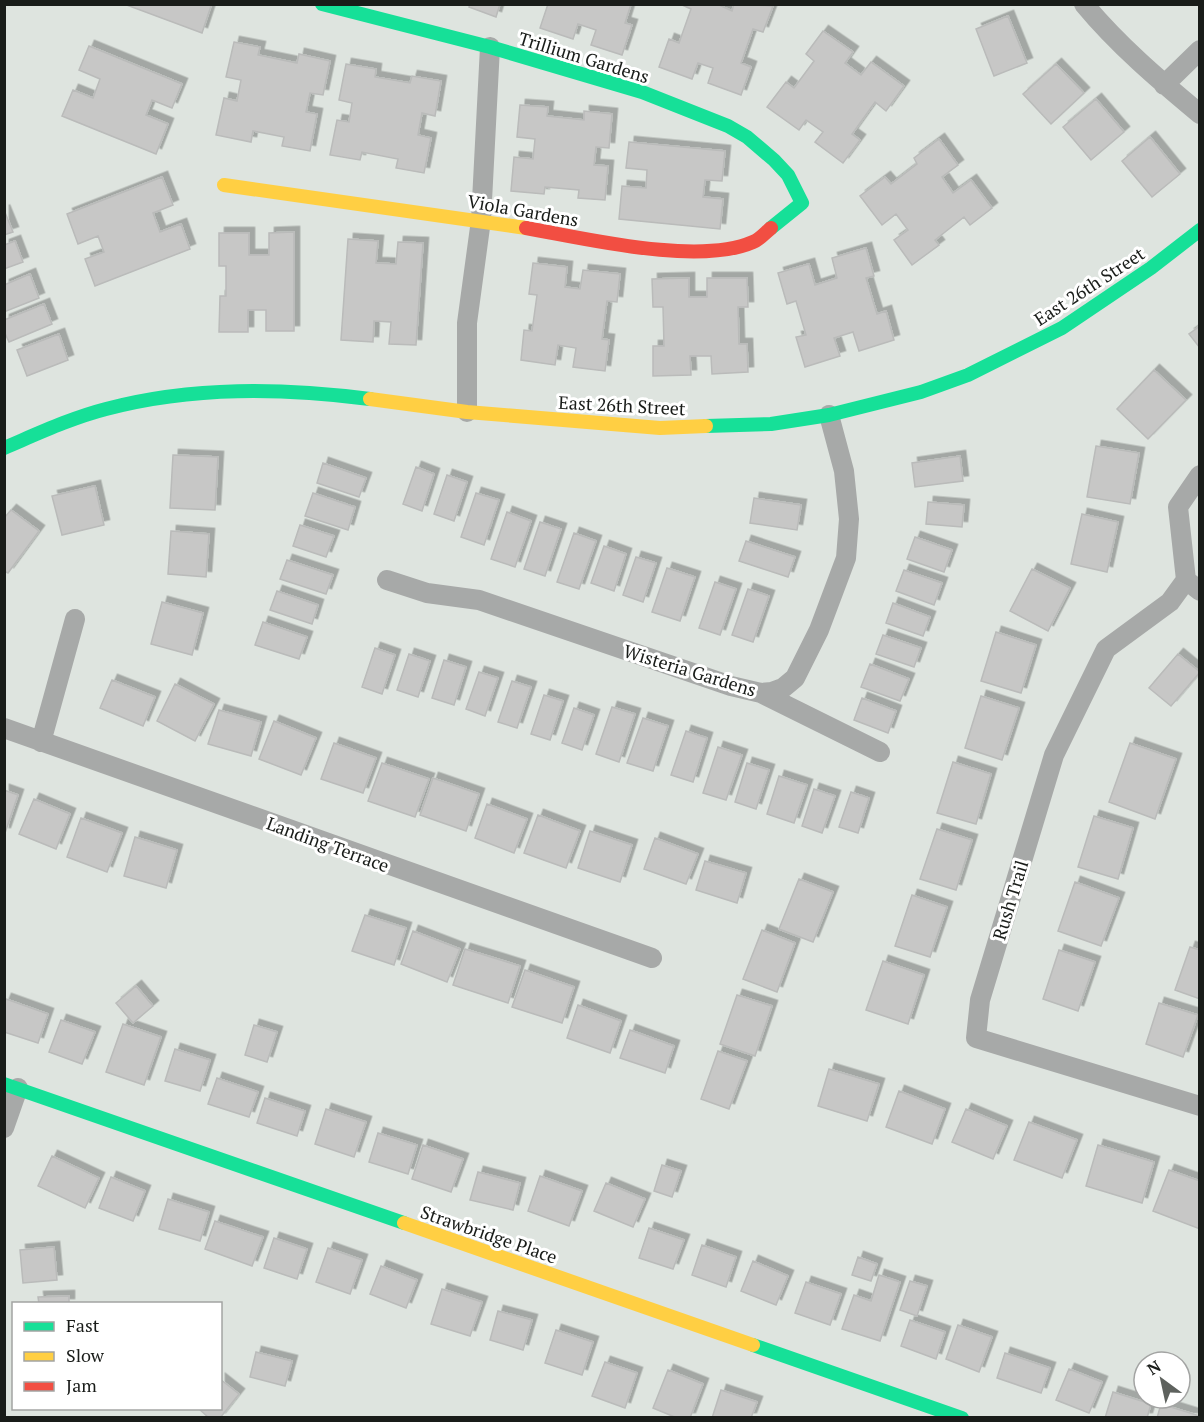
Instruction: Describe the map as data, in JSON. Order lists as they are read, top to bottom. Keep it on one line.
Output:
{"streets":{"street":["Trillium Gardens","Viola Gardens","East 26th Street","Wisteria Gardens","Landing Terrace","Rush Trail","Strawbridge Place"]},"crossings":[["Trillium Gardens","Viola Gardens"],["East 26th Street","Wisteria Gardens"]],"legend":["Fast","Slow","Jam"],"north":"top left"}
